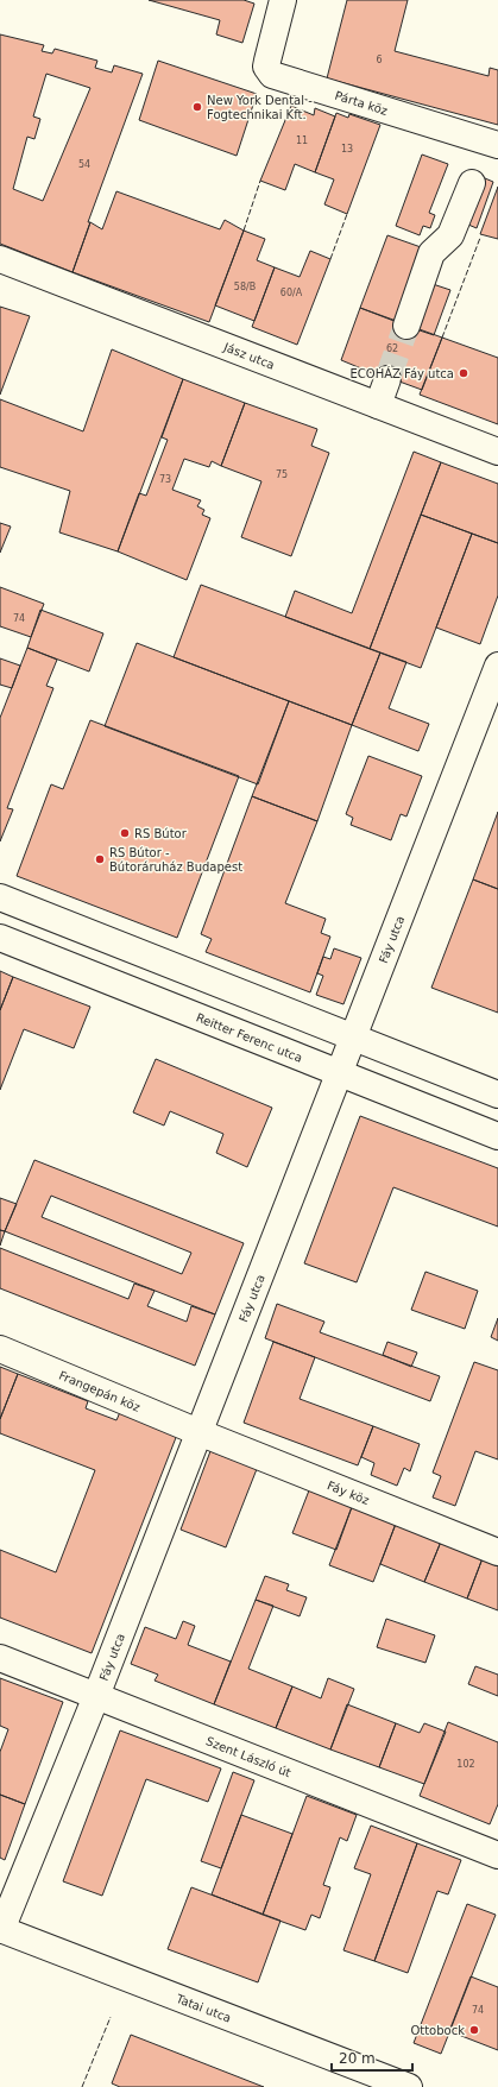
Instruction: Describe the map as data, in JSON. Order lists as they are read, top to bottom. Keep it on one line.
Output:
{"streets":{"street":["Párta köz","Jász utca","Fáy utca","Reitter Ferenc utca","Frangepán köz","Fáy köz","Szent László út","Tatai utca"]},"crossings":[["Fáy utca","Reitter Ferenc utca"],["Fáy utca","Frangepán köz"],["Fáy utca","Fáy köz"],["Fáy utca","Szent László út"],["Fáy utca","Tatai utca"],["Frangepán köz","Fáy köz"]],"places":["New York Dental - Fogtechnikai Kft.","ECOHÁZ Fáy utca","RS Bútor","RS Bútor - Bútoráruház Budapest","Ottobock"],"house_numbers":["6","11","13","54","58/B","60/A","62","75","73","74","102","74"],"scale_bar":"20 m"}
